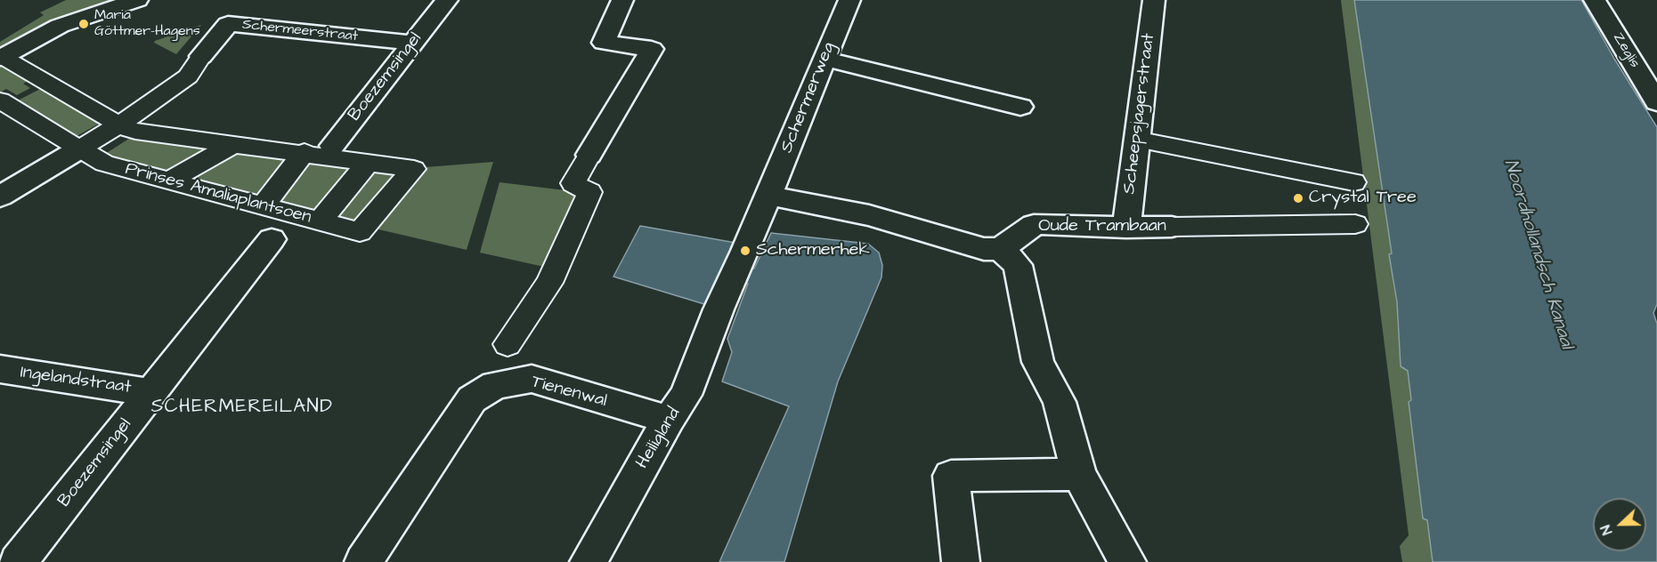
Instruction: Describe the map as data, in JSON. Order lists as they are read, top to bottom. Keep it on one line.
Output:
{"streets":{"street":["Schermeerstraat","Zeglis","Boezemsingel","Schermerweg","Scheepsjagerstraat","Prinses Amaliaplantsoen","Oude Trambaan","Ingelandstraat","Tienenwal","Heiligland"]},"crossings":[["Schermeerstraat","Boezemsingel"],["Boezemsingel","Prinses Amaliaplantsoen"],["Boezemsingel","Ingelandstraat"],["Schermerweg","Heiligland"],["Scheepsjagerstraat","Oude Trambaan"],["Tienenwal","Heiligland"]],"districts":["SCHERMEREILAND"],"water":["Noordhollandsch Kanaal"],"places":["Maria Göttmer-Hagens","Crystal Tree","Schermerhek"],"north":"left"}
